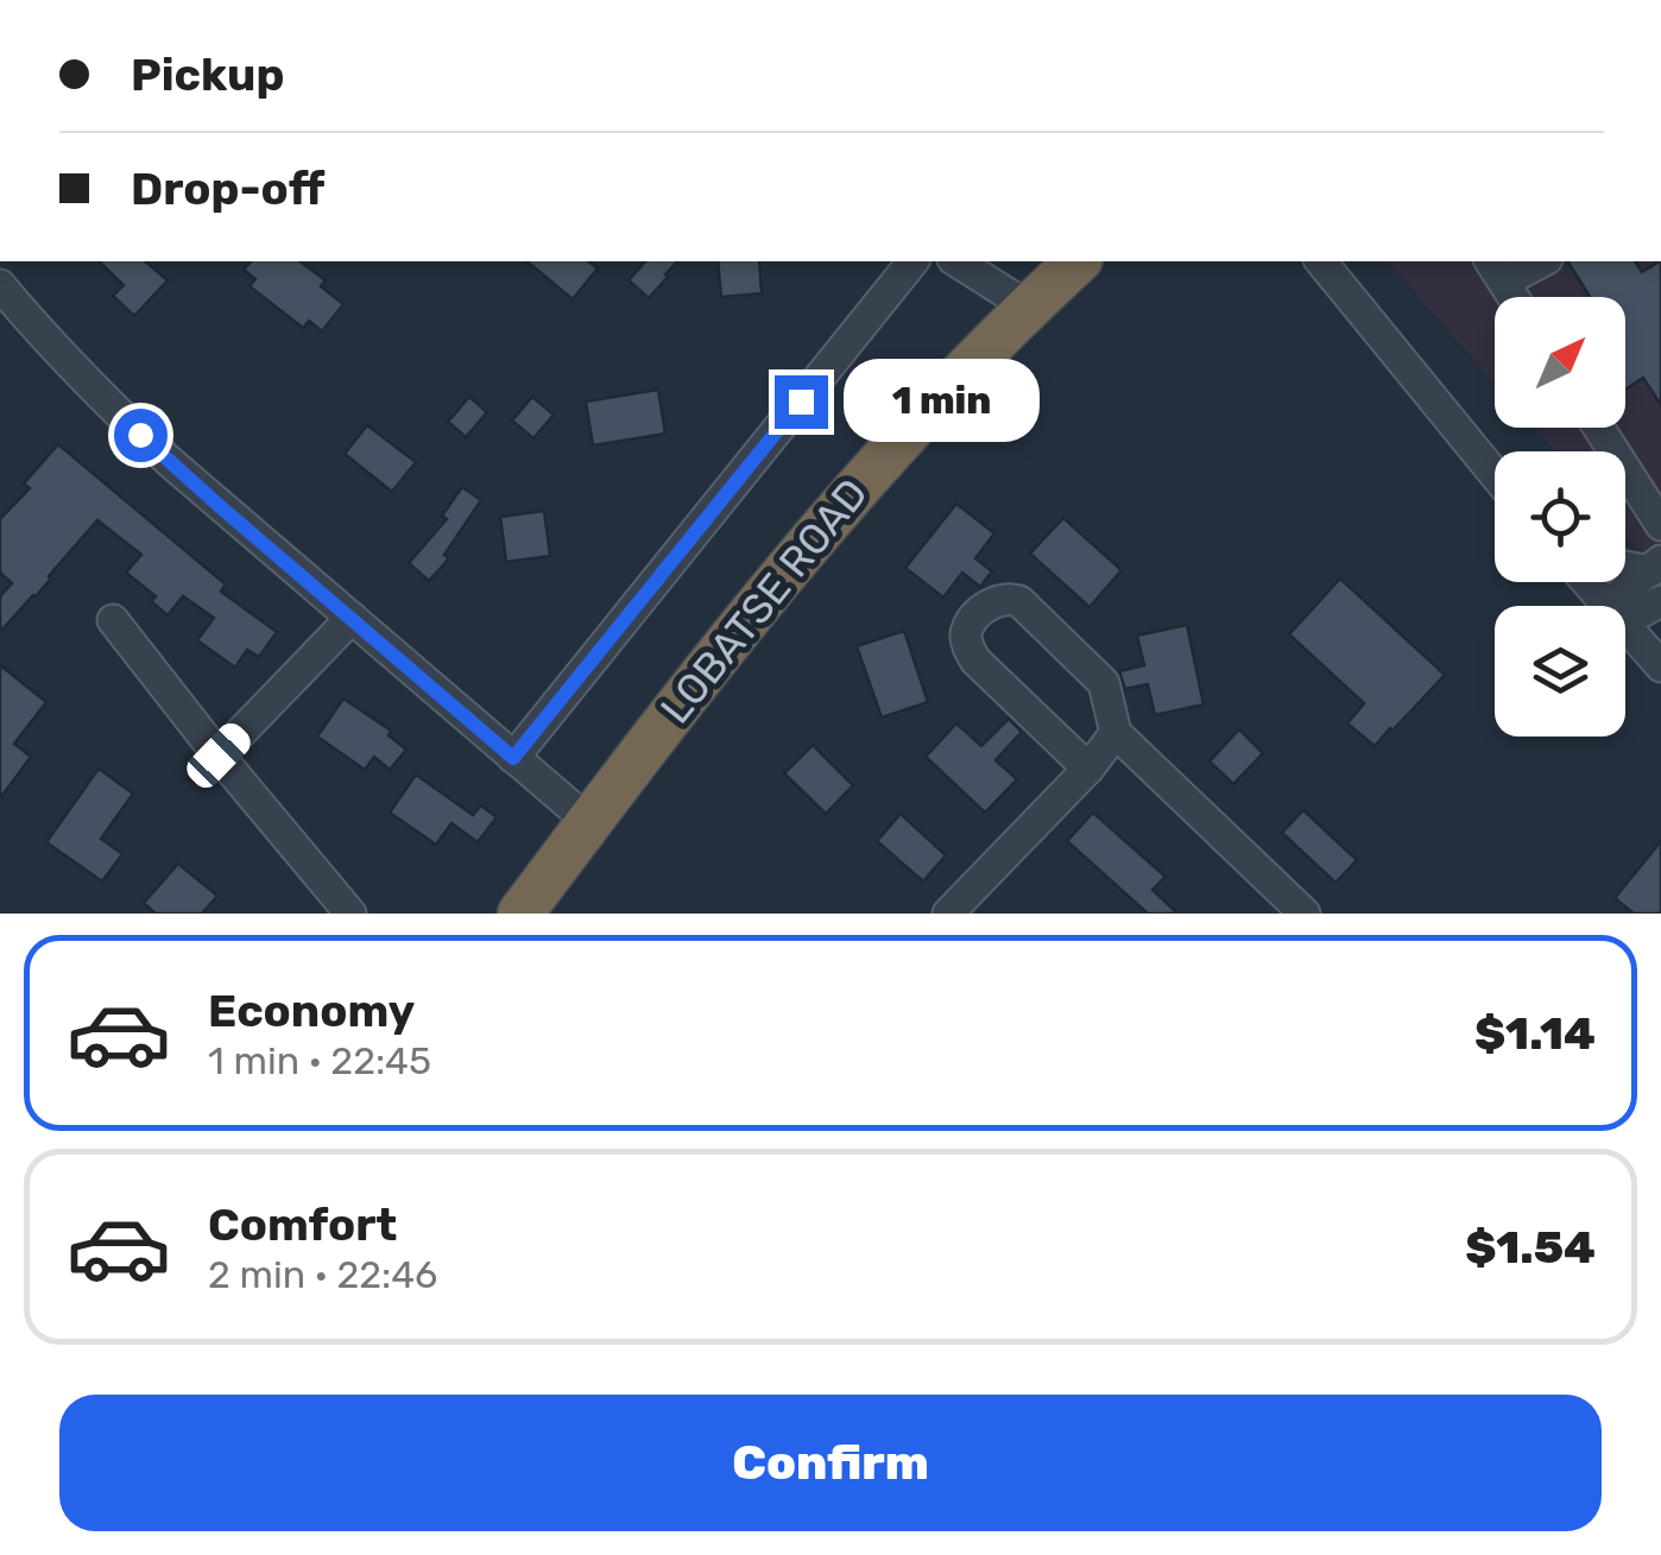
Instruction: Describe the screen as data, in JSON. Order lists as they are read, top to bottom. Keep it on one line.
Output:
{"streets":{"highway":["LOBATSE ROAD"]},"north":"top right","page":{"banner":["Pickup","Drop-off"],"bubble":"1 min","list":[{"name":"Economy","note":"1 min · 22:45","value":"$1.14"},{"name":"Comfort","note":"2 min · 22:46","value":"$1.54"}],"buttons":"Confirm"}}
